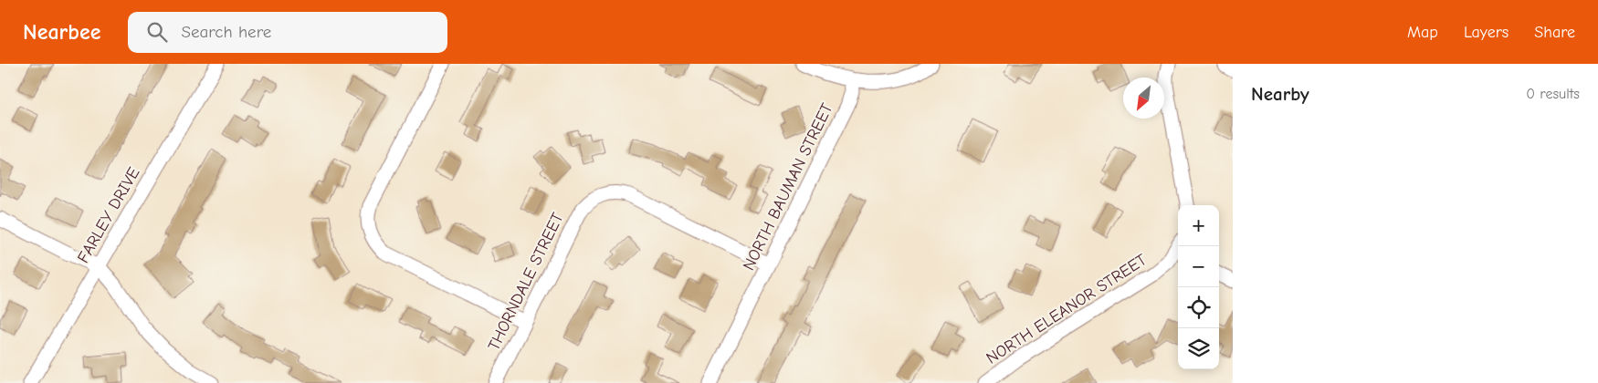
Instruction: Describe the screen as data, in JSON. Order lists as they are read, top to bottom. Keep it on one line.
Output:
{"streets":{"street":["NORTH BAUMAN STREET","FARLEY DRIVE","THORNDALE STREET","NORTH ELEANOR STREET"]},"crossings":[["NORTH BAUMAN STREET","THORNDALE STREET"]],"north":"bottom left","page":{"header":"Nearbee","search":"Search here","nav":["Map","Layers","Share"],"heading":["Nearby","0 results"],"map_buttons":["+","−"]}}
